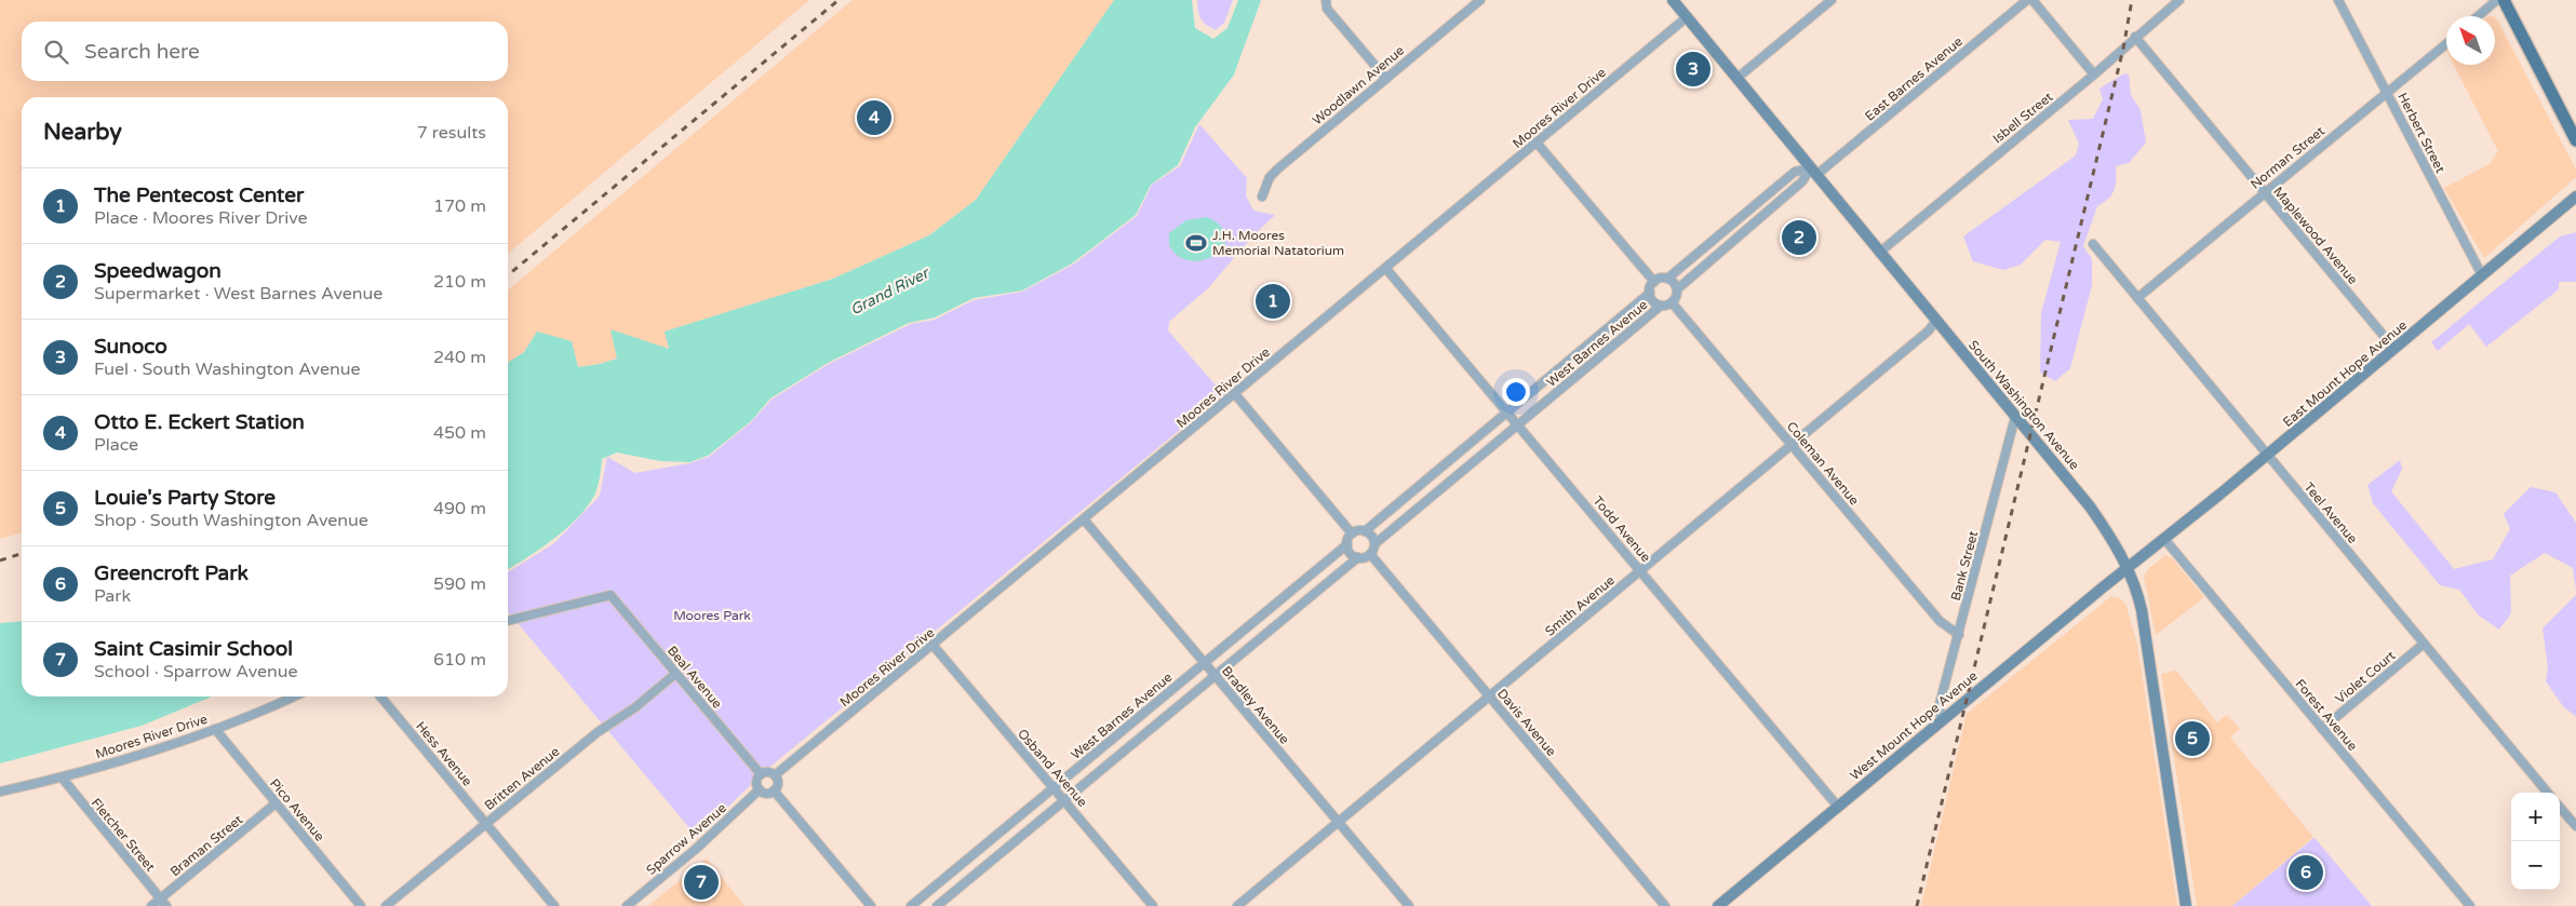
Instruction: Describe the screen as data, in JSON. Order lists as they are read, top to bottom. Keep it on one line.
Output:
{"streets":{"street":["East Barnes Avenue","Woodlawn Avenue","Moores River Drive","Isbell Street","Herbert Street","Norman Street","Maplewood Avenue","West Barnes Avenue","East Mount Hope Avenue","South Washington Avenue","Coleman Avenue","Teel Avenue","Todd Avenue","Bank Street","Smith Avenue","Beal Avenue","Violet Court","Bradley Avenue","Forest Avenue","Davis Avenue","West Mount Hope Avenue","Hess Avenue","Osband Avenue","Britten Avenue","Pico Avenue","Fletcher Street","Sparrow Avenue","Braman Street"]},"crossings":[["East Barnes Avenue","South Washington Avenue"],["Moores River Drive","South Washington Avenue"],["Moores River Drive","Todd Avenue"],["Moores River Drive","Beal Avenue"],["Moores River Drive","Bradley Avenue"],["Moores River Drive","Osband Avenue"],["Moores River Drive","Pico Avenue"],["Moores River Drive","Fletcher Street"],["Moores River Drive","Sparrow Avenue"],["Isbell Street","Maplewood Avenue"],["Isbell Street","South Washington Avenue"],["Herbert Street","Norman Street"],["Herbert Street","East Mount Hope Avenue"],["Norman Street","Maplewood Avenue"],["Norman Street","Teel Avenue"],["Maplewood Avenue","East Mount Hope Avenue"],["West Barnes Avenue","Coleman Avenue"],["West Barnes Avenue","Todd Avenue"],["West Barnes Avenue","Bradley Avenue"],["West Barnes Avenue","Davis Avenue"],["West Barnes Avenue","Osband Avenue"],["East Mount Hope Avenue","South Washington Avenue"],["East Mount Hope Avenue","Teel Avenue"],["East Mount Hope Avenue","Forest Avenue"],["East Mount Hope Avenue","West Mount Hope Avenue"],["South Washington Avenue","Bank Street"],["South Washington Avenue","Smith Avenue"],["South Washington Avenue","West Mount Hope Avenue"],["Coleman Avenue","Bank Street"],["Coleman Avenue","Smith Avenue"],["Teel Avenue","Violet Court"],["Todd Avenue","Smith Avenue"],["Todd Avenue","West Mount Hope Avenue"],["Bank Street","West Mount Hope Avenue"],["Smith Avenue","Bradley Avenue"],["Smith Avenue","Davis Avenue"],["Beal Avenue","Britten Avenue"],["Beal Avenue","Sparrow Avenue"],["Violet Court","Forest Avenue"],["Hess Avenue","Britten Avenue"],["Pico Avenue","Braman Street"],["Fletcher Street","Braman Street"]],"water":["Grand River"],"parks":["Moores Park"],"places":{"sports":["J.H. Moores Memorial Natatorium"]},"north":"top left","page":{"search":"Search here","pins":["3","4","2","1","5","6","7"],"heading":["Nearby","7 results"],"list":[{"mark":"1","name":"The Pentecost Center","note":"Place · Moores River Drive","value":"170 m"},{"mark":"2","name":"Speedwagon","note":"Supermarket · West Barnes Avenue","value":"210 m"},{"mark":"3","name":"Sunoco","note":"Fuel · South Washington Avenue","value":"240 m"},{"mark":"4","name":"Otto E. Eckert Station","note":"Place","value":"450 m"},{"mark":"5","name":"Louie's Party Store","note":"Shop · South Washington Avenue","value":"490 m"},{"mark":"6","name":"Greencroft Park","note":"Park","value":"590 m"},{"mark":"7","name":"Saint Casimir School","note":"School · Sparrow Avenue","value":"610 m"}],"map_buttons":["+","−"]}}
